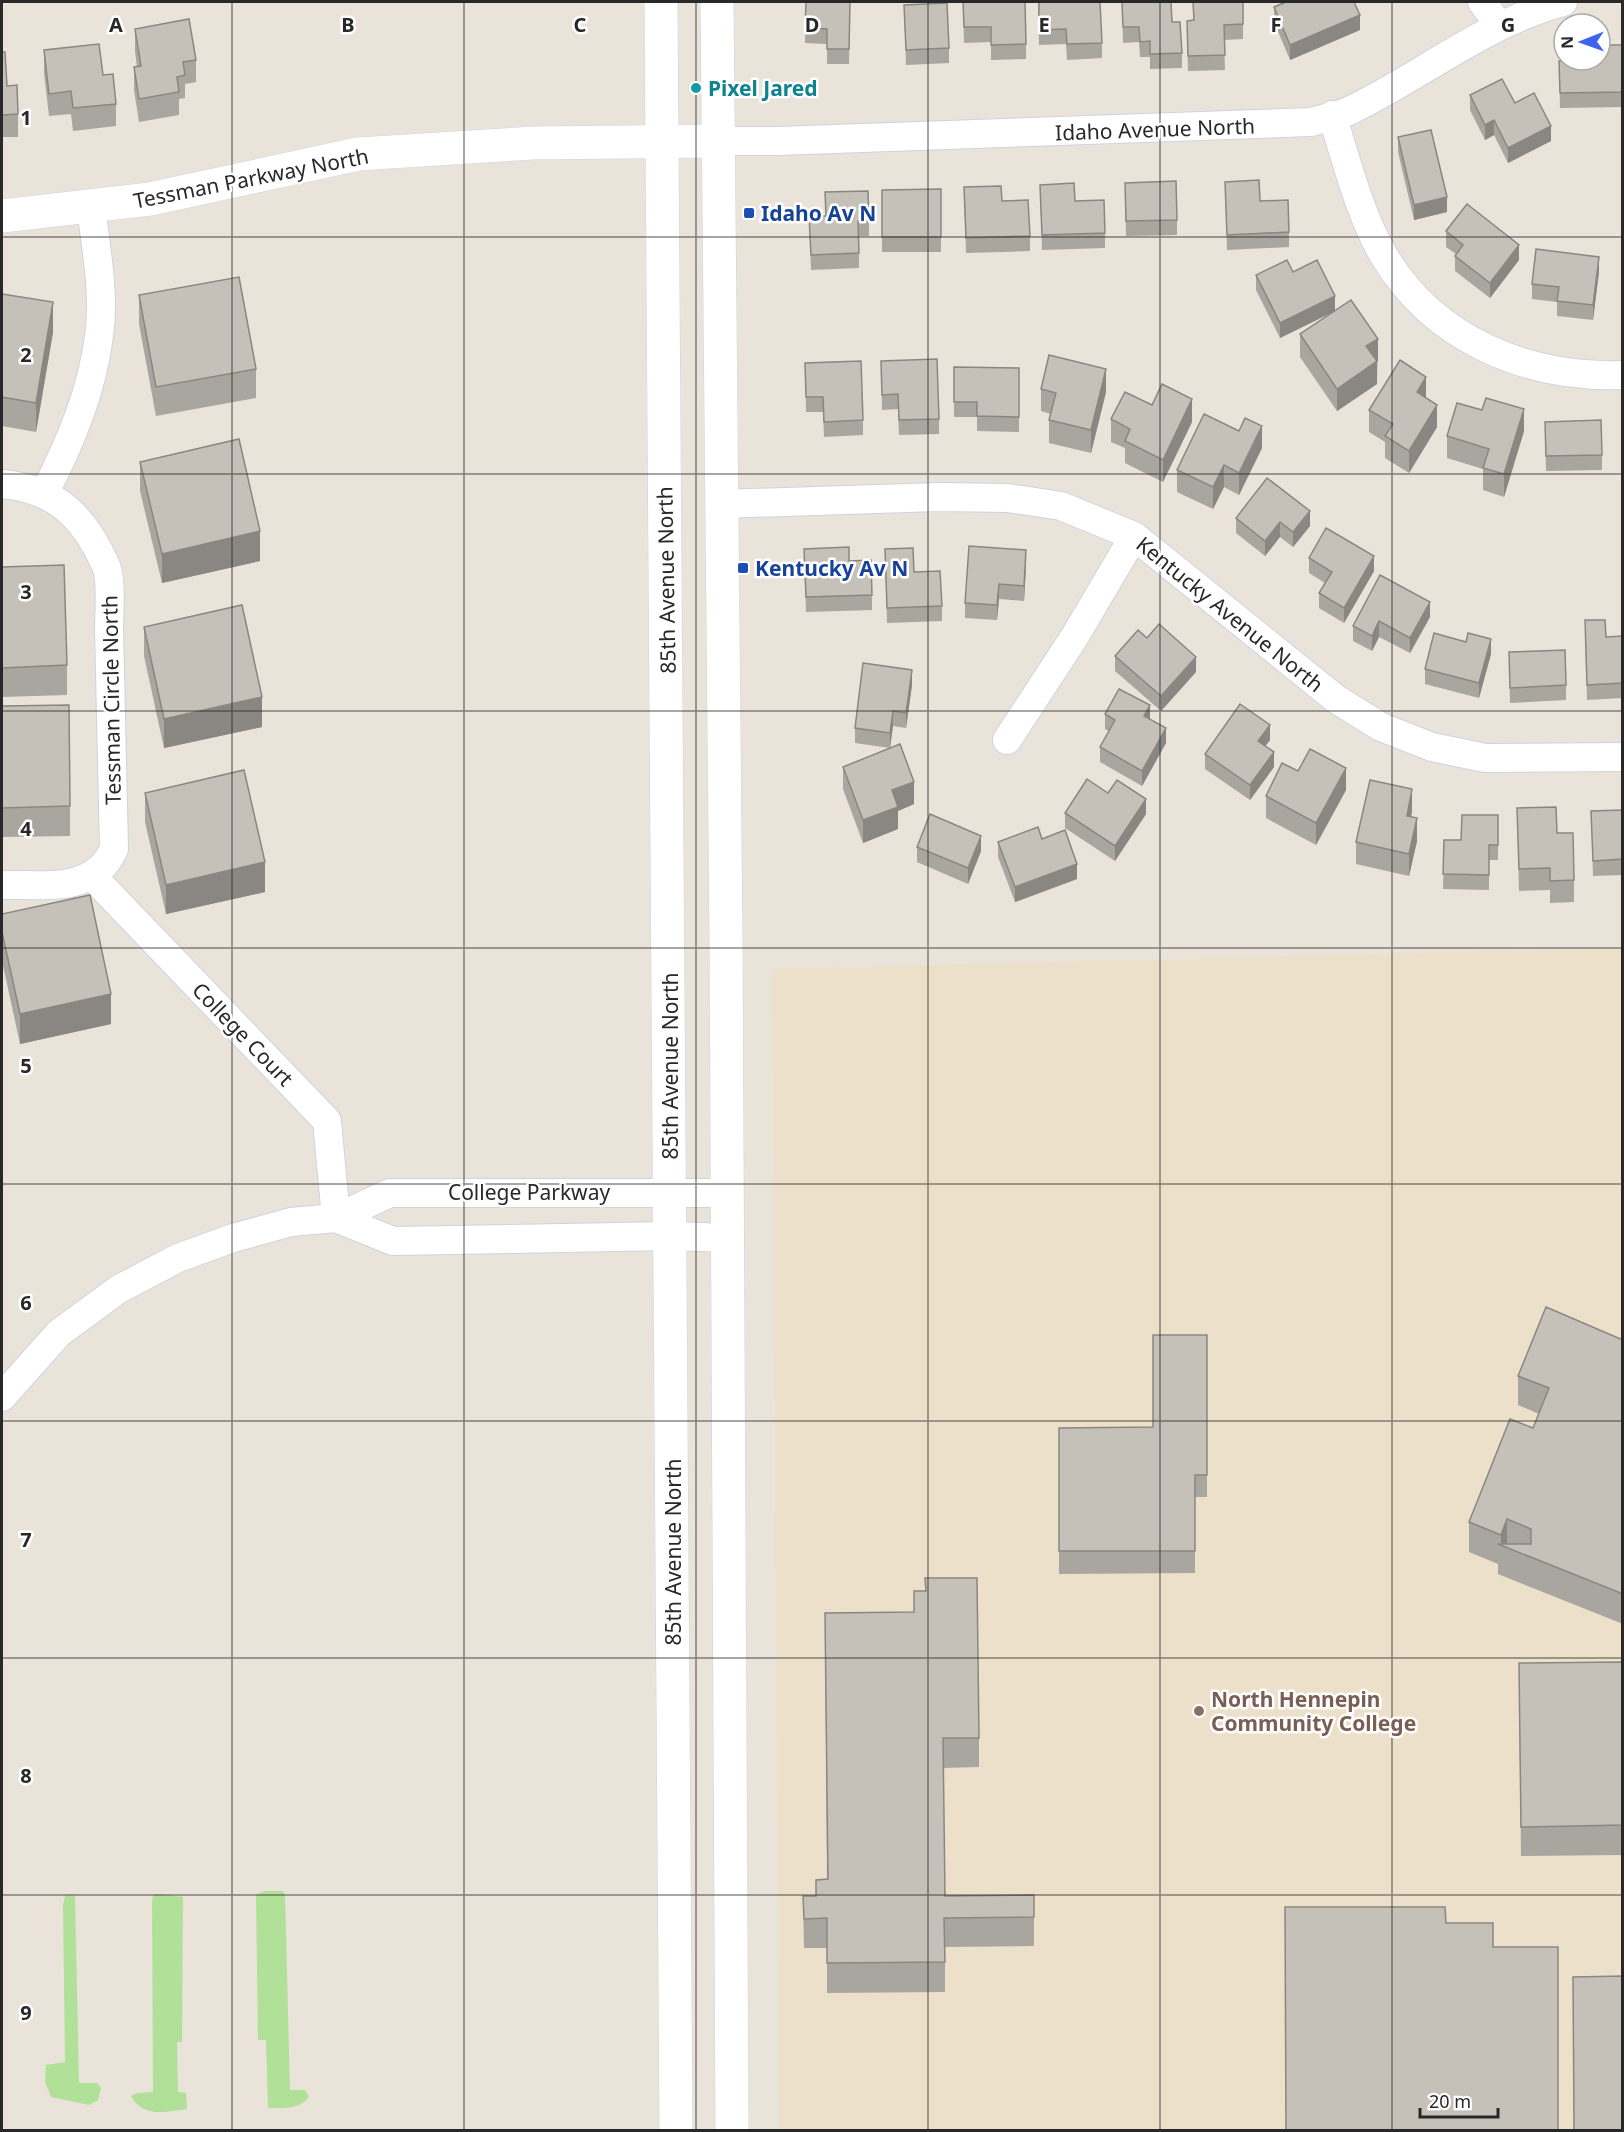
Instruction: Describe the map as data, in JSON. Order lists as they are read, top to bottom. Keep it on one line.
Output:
{"streets":{"main road":["Tessman Parkway North","85th Avenue North"],"street":["Idaho Avenue North","Kentucky Avenue North","Tessman Circle North","College Court","College Parkway"]},"crossings":[["Idaho Avenue North","Tessman Parkway North"],["Tessman Parkway North","85th Avenue North"],["85th Avenue North","College Parkway"],["Tessman Circle North","College Court"],["College Court","College Parkway"]],"places":{"other":["Pixel Jared","North Hennepin Community College"],"transit":["Idaho Av N","Kentucky Av N"]},"scale_bar":"20 m","north":"left","grid":{"columns":["A","B","C","D","E","F","G"],"rows":["1","2","3","4","5","6","7","8","9"]}}
